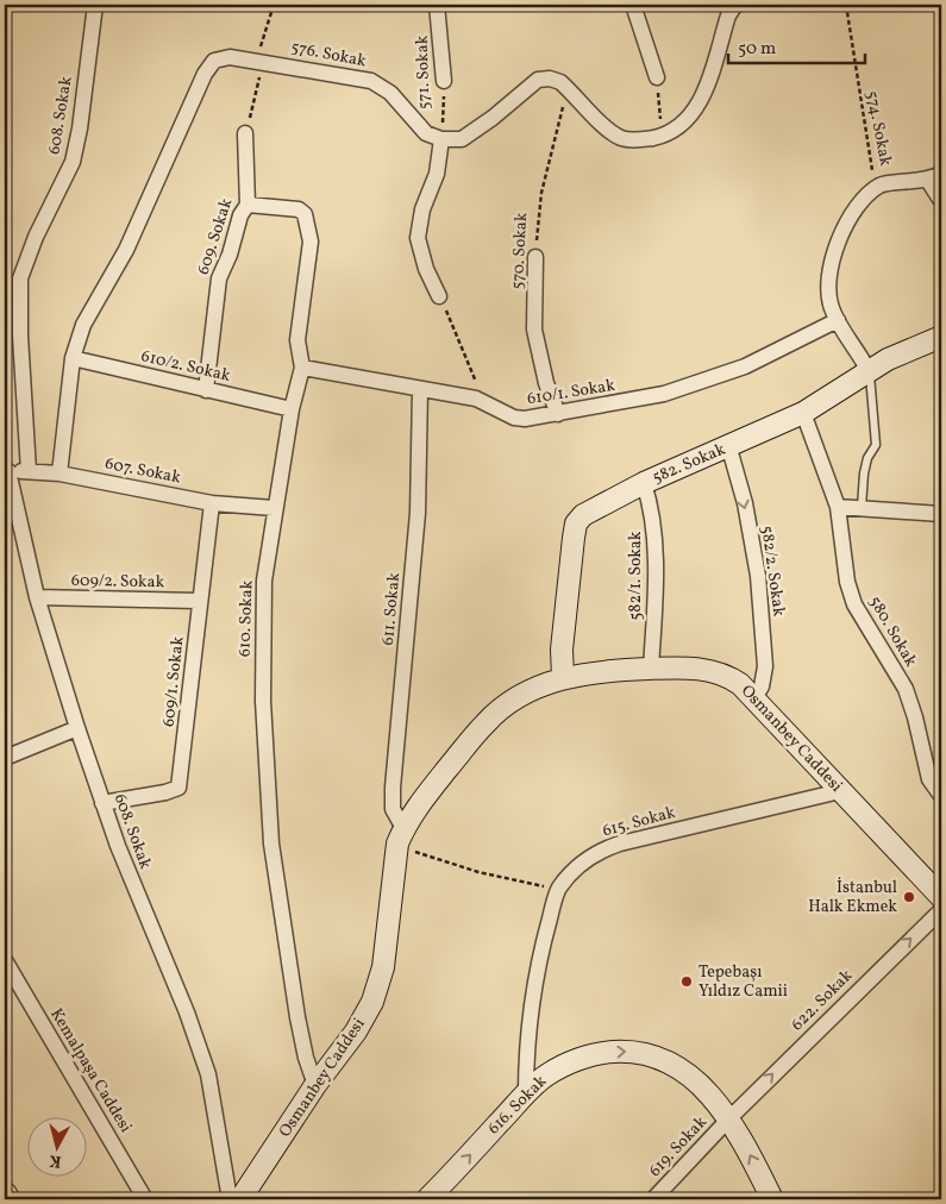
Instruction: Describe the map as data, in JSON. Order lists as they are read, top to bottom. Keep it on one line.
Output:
{"streets":{"main road":["582. Sokak","Osmanbey Caddesi","616. Sokak"],"street":["576. Sokak","571. Sokak","608. Sokak","609. Sokak","570. Sokak","610/2. Sokak","610/1. Sokak","607. Sokak","582/2. Sokak","582/1. Sokak","609/2. Sokak","611. Sokak","610. Sokak","580. Sokak","609/1. Sokak","615. Sokak","622. Sokak","Kemalpaşa Caddesi","619. Sokak"],"path":["574. Sokak"]},"crossings":[["576. Sokak","571. Sokak"],["576. Sokak","610/2. Sokak"],["576. Sokak","607. Sokak"],["608. Sokak","607. Sokak"],["608. Sokak","609/2. Sokak"],["608. Sokak","609/1. Sokak"],["609. Sokak","610/2. Sokak"],["609. Sokak","610. Sokak"],["570. Sokak","610/1. Sokak"],["610/2. Sokak","610. Sokak"],["610/1. Sokak","611. Sokak"],["610/1. Sokak","610. Sokak"],["582. Sokak","582/2. Sokak"],["582. Sokak","582/1. Sokak"],["582. Sokak","580. Sokak"],["582. Sokak","Osmanbey Caddesi"],["607. Sokak","610. Sokak"],["607. Sokak","609/1. Sokak"],["582/2. Sokak","Osmanbey Caddesi"],["582/1. Sokak","Osmanbey Caddesi"],["609/2. Sokak","609/1. Sokak"],["611. Sokak","Osmanbey Caddesi"],["610. Sokak","Osmanbey Caddesi"],["Osmanbey Caddesi","615. Sokak"],["615. Sokak","616. Sokak"],["622. Sokak","616. Sokak"],["622. Sokak","619. Sokak"],["616. Sokak","619. Sokak"]],"one_way":["582/2. Sokak","622. Sokak"],"places":["İstanbul Halk Ekmek","Tepebaşı Yıldız Camii"],"scale_bar":"50 m","north":"bottom"}
